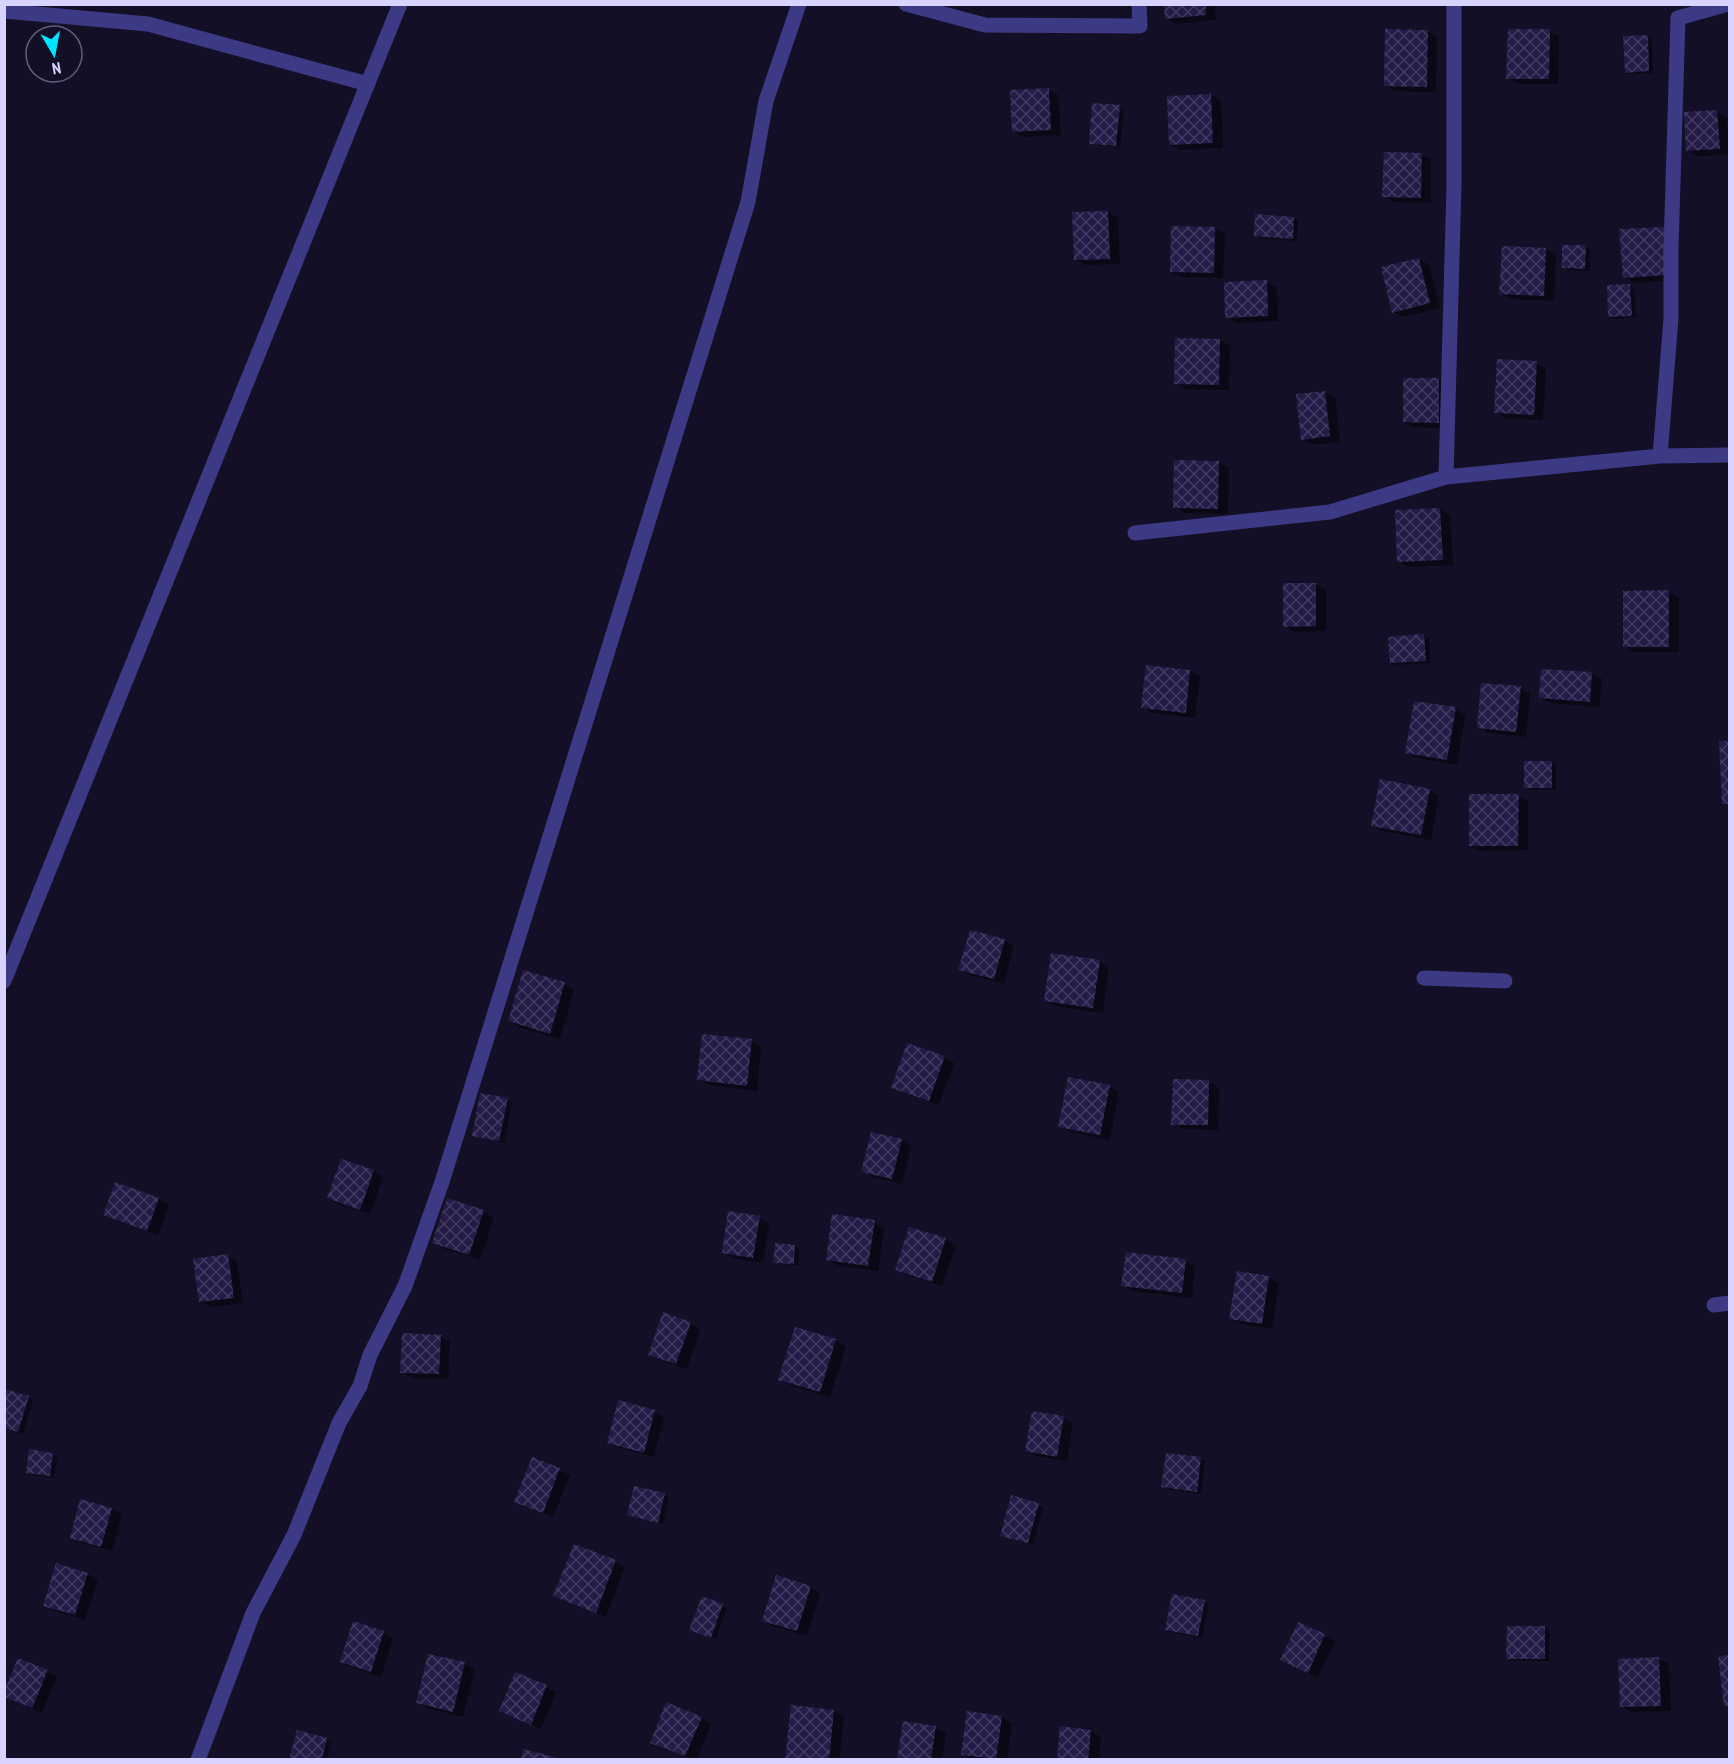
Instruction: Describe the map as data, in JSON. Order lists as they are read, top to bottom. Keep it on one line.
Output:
{"north":"bottom"}
